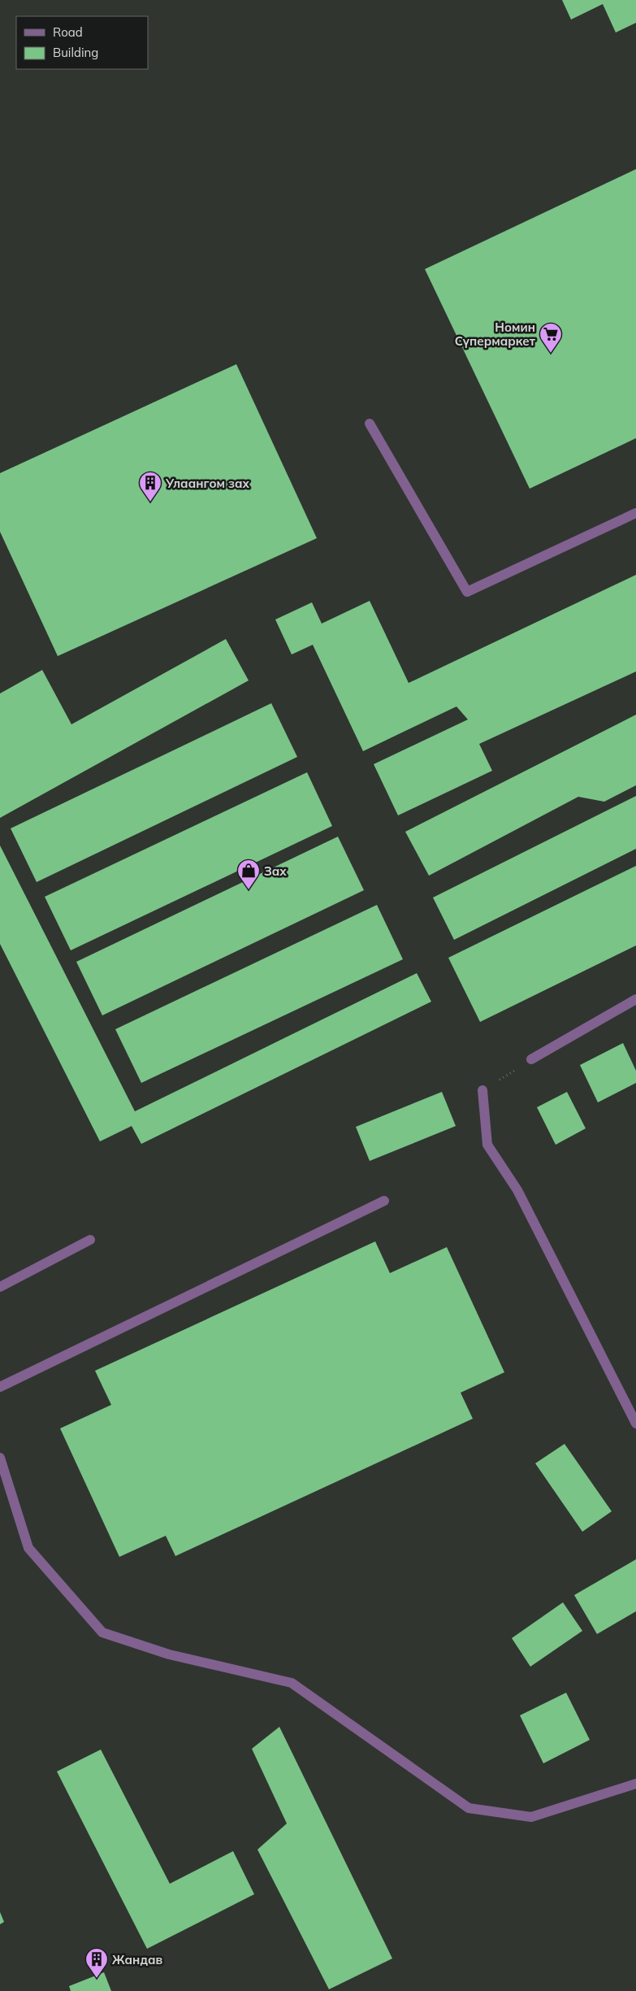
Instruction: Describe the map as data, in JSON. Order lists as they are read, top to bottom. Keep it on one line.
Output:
{"places":{"supermarket":["Номин Сүпермаркет"],"building":["Улаангом зах","Жандав"],"shop":["Зах"]},"legend":["Road","Building"]}
